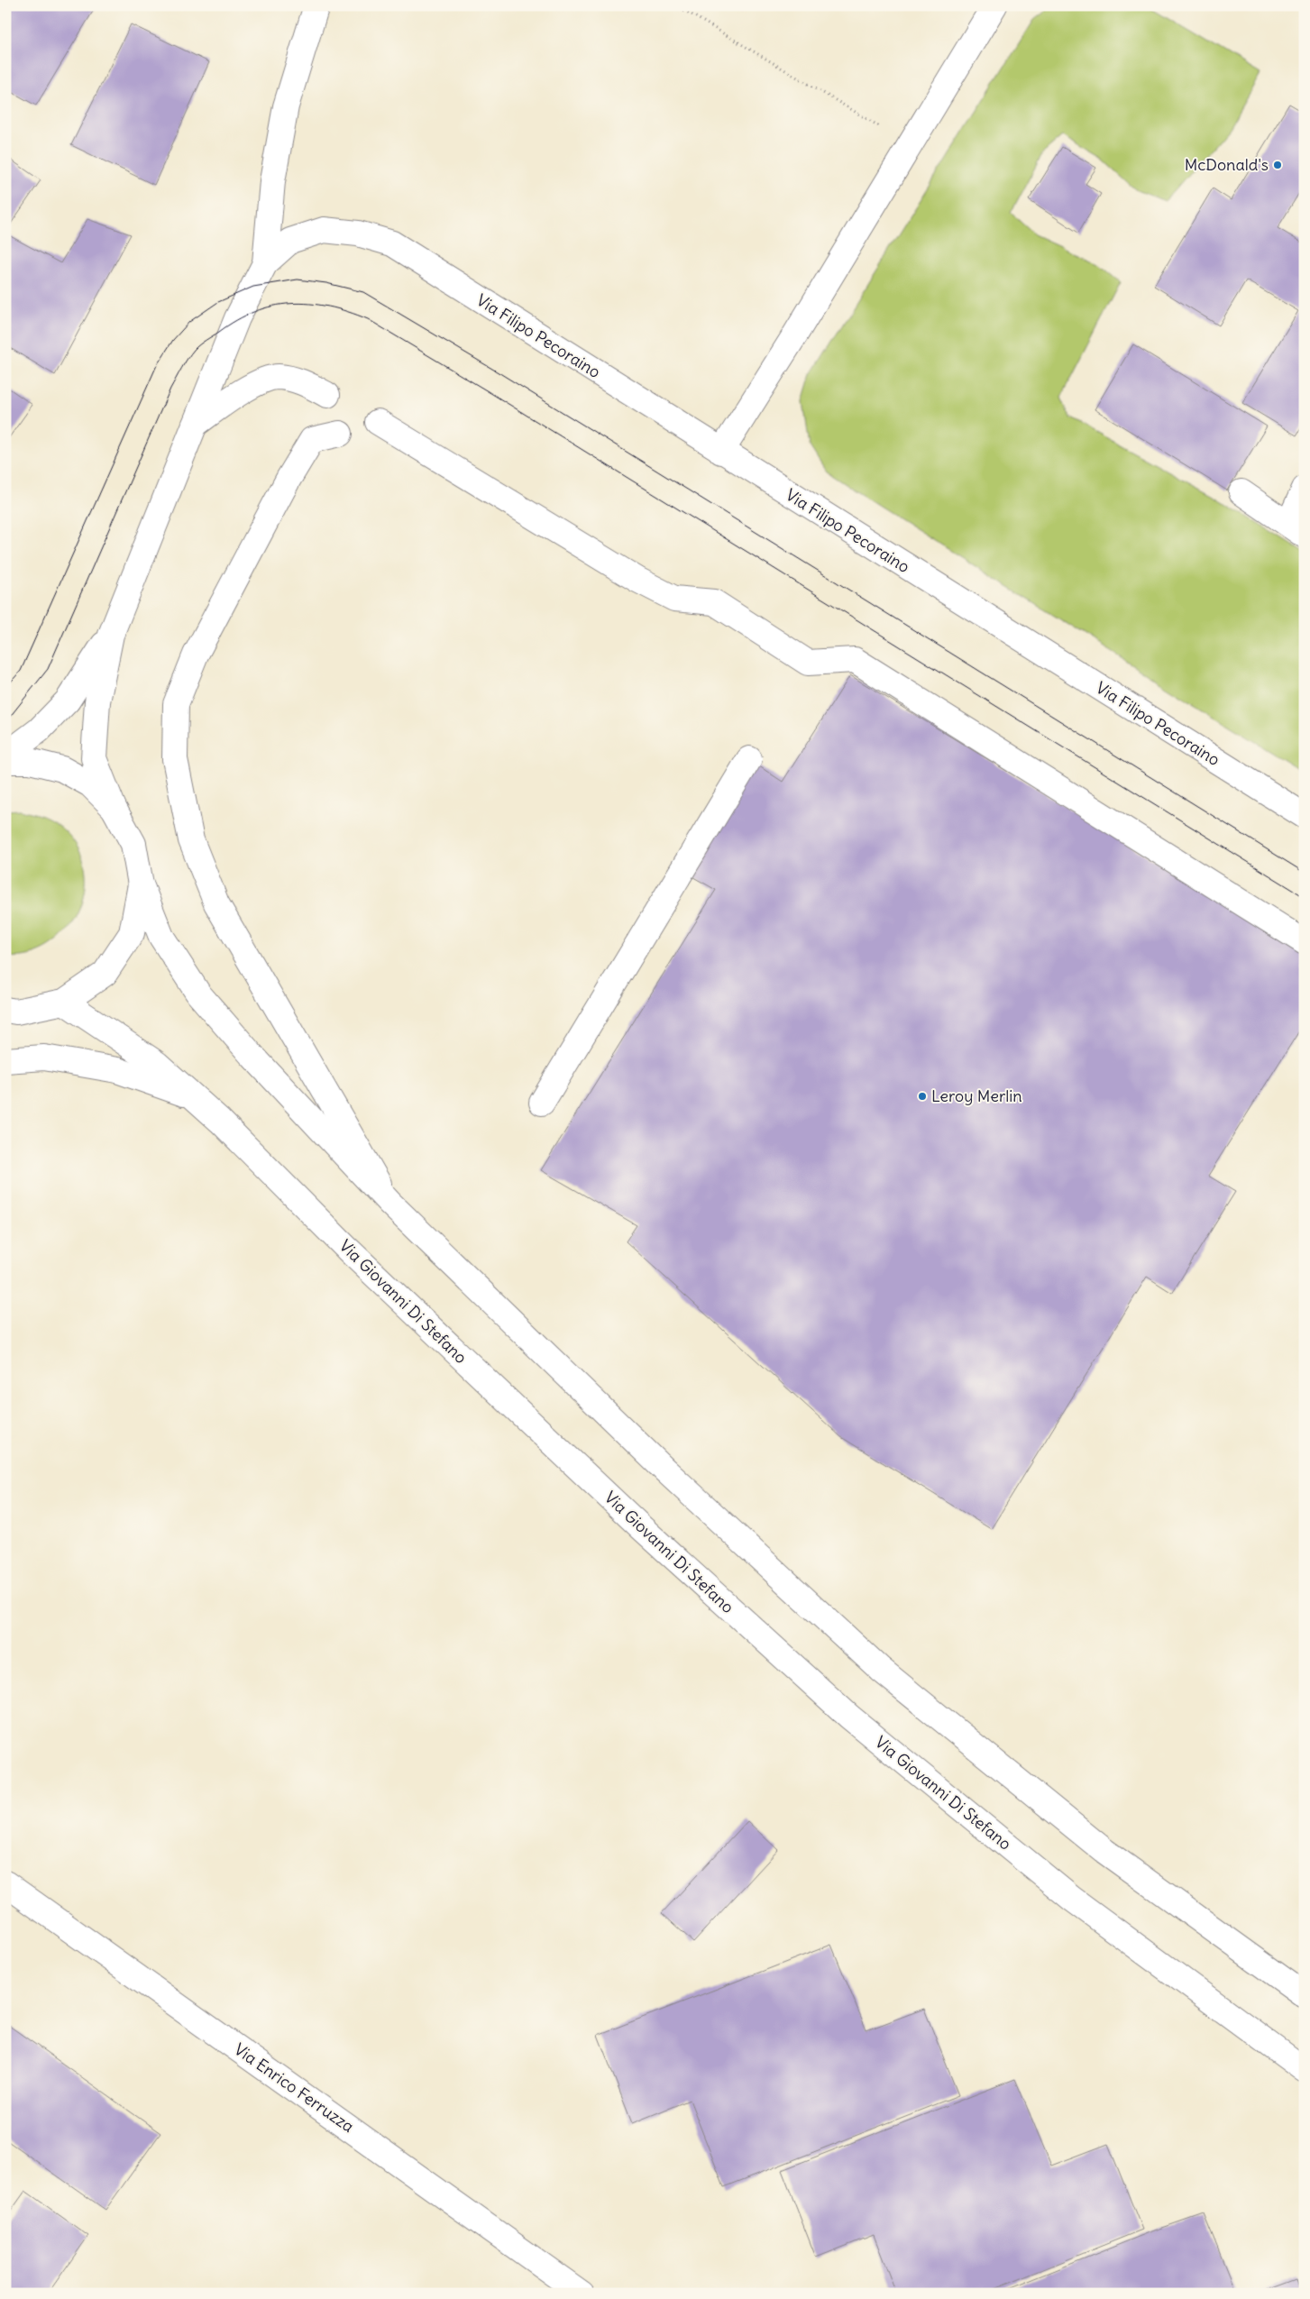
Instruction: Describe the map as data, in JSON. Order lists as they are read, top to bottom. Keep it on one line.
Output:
{"streets":{"street":["Via Filipo Pecoraino","Via Giovanni Di Stefano","Via Enrico Ferruzza"]},"places":["McDonald's","Leroy Merlin"]}
